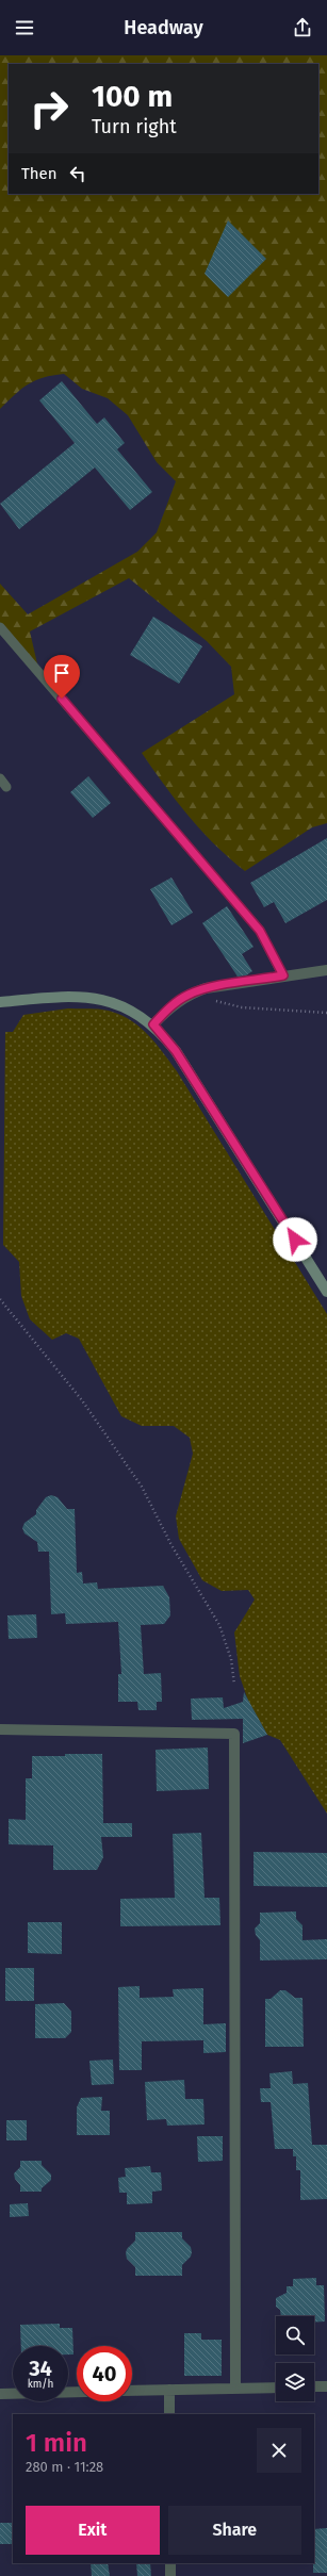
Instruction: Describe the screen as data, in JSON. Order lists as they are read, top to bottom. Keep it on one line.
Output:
{"page":{"header":"Headway","turn":["100 m","Turn right"],"then":"Then","speed":"34 km/h","limit":"40","heading":["1 min","280 m · 11:28"],"buttons":["Exit","Share"]}}
